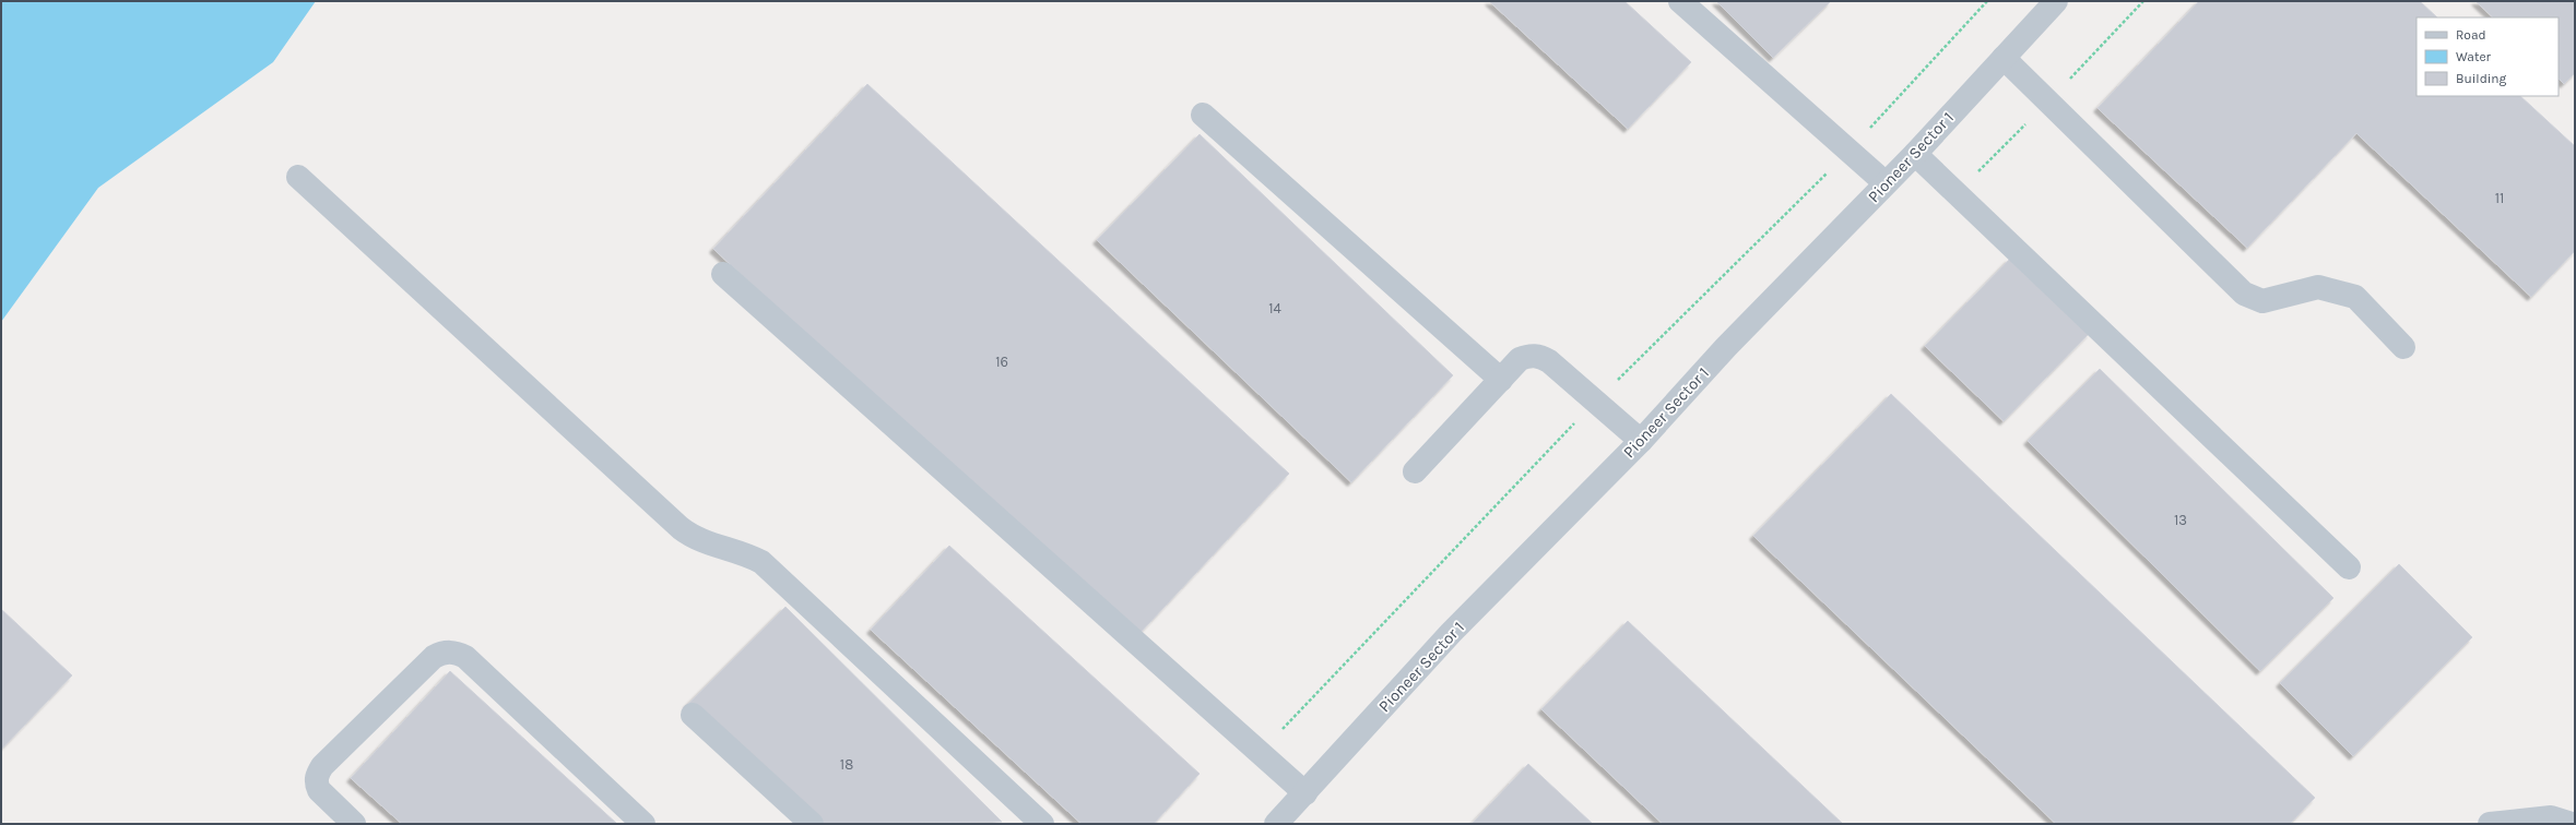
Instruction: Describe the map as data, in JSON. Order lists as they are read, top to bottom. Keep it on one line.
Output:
{"streets":{"street":["Pioneer Sector 1"]},"house_numbers":["11","14","16","13","18"],"legend":["Road","Water","Building"]}
